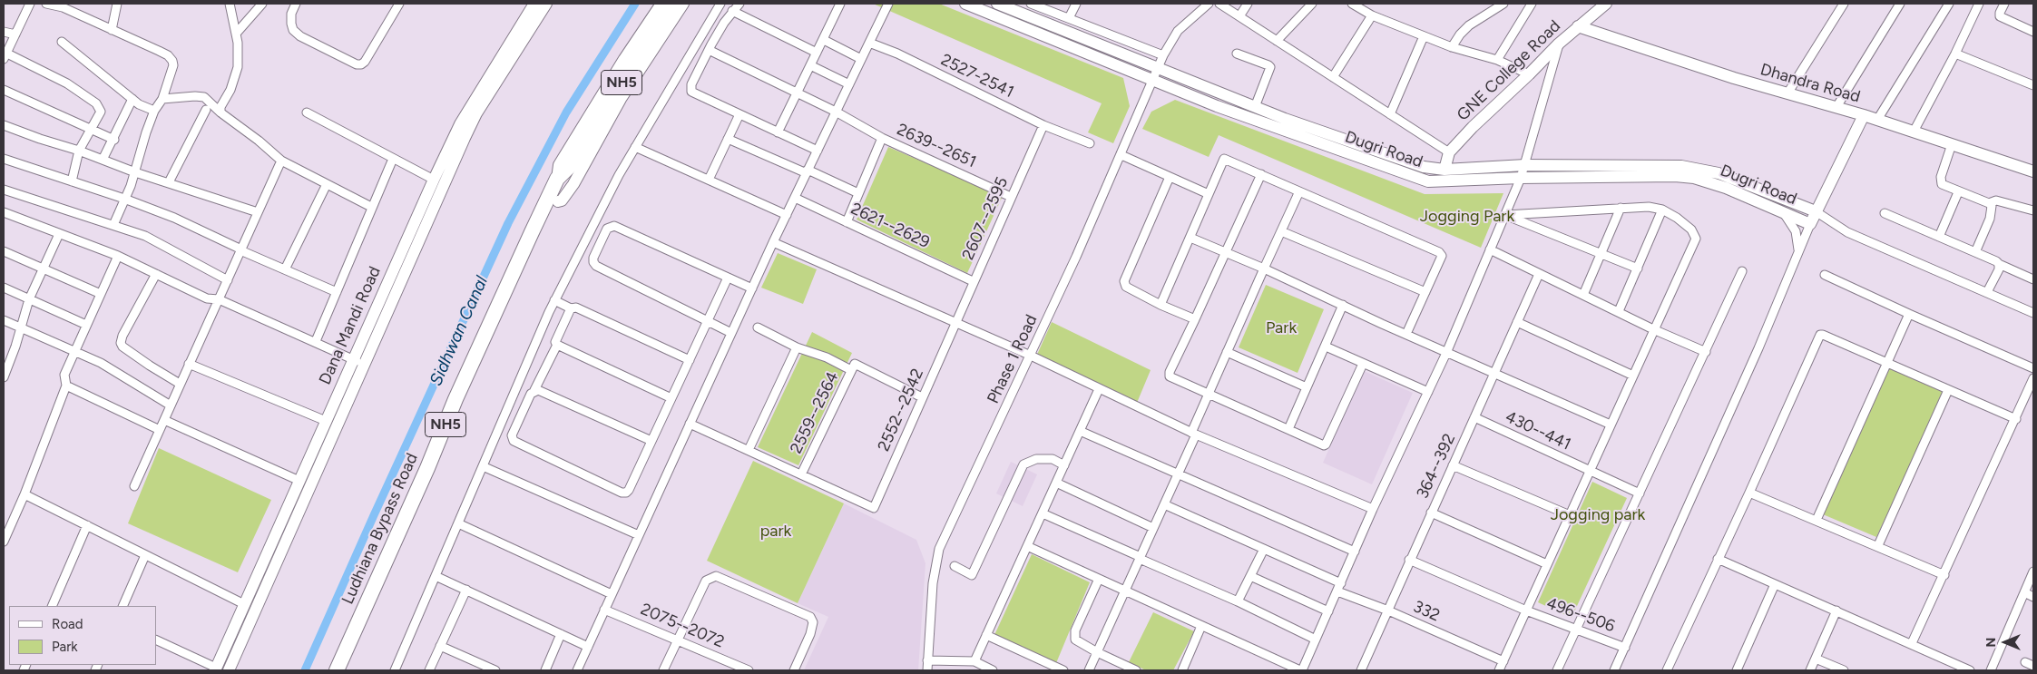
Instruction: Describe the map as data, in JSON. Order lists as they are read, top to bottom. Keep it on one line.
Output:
{"streets":{"highway":["NH5","Ludhiana Bypass Road"],"street":["GNE College Road","2527-2541","Dhandra Road","2639--2651","Dugri Road","2607--2595","2621--2629","Dana Mandi Road","Phase 1 Road","2552--2542","2559--2564","430--441","364--392","332","496--506","2075--2072"]},"crossings":[["GNE College Road","Dhandra Road"],["GNE College Road","Dugri Road"],["2527-2541","2607--2595"],["NH5","Ludhiana Bypass Road"],["2639--2651","2607--2595"],["2639--2651","2621--2629"],["Dugri Road","Phase 1 Road"],["2607--2595","2621--2629"],["2607--2595","2552--2542"],["2552--2542","2559--2564"],["430--441","364--392"],["364--392","332"],["364--392","496--506"]],"water":["Sidhwan Canal"],"parks":["Jogging Park","Park","Jogging park","park"],"legend":["Road","Park"],"north":"left"}
